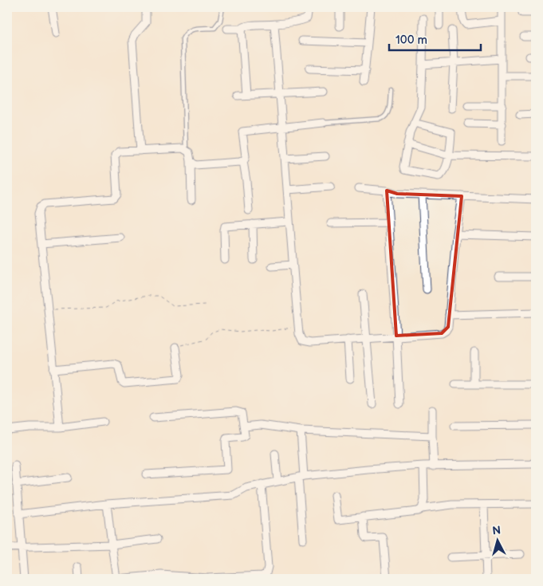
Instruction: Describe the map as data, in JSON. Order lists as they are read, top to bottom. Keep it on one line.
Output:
{"scale_bar":"100 m","north":"top"}
